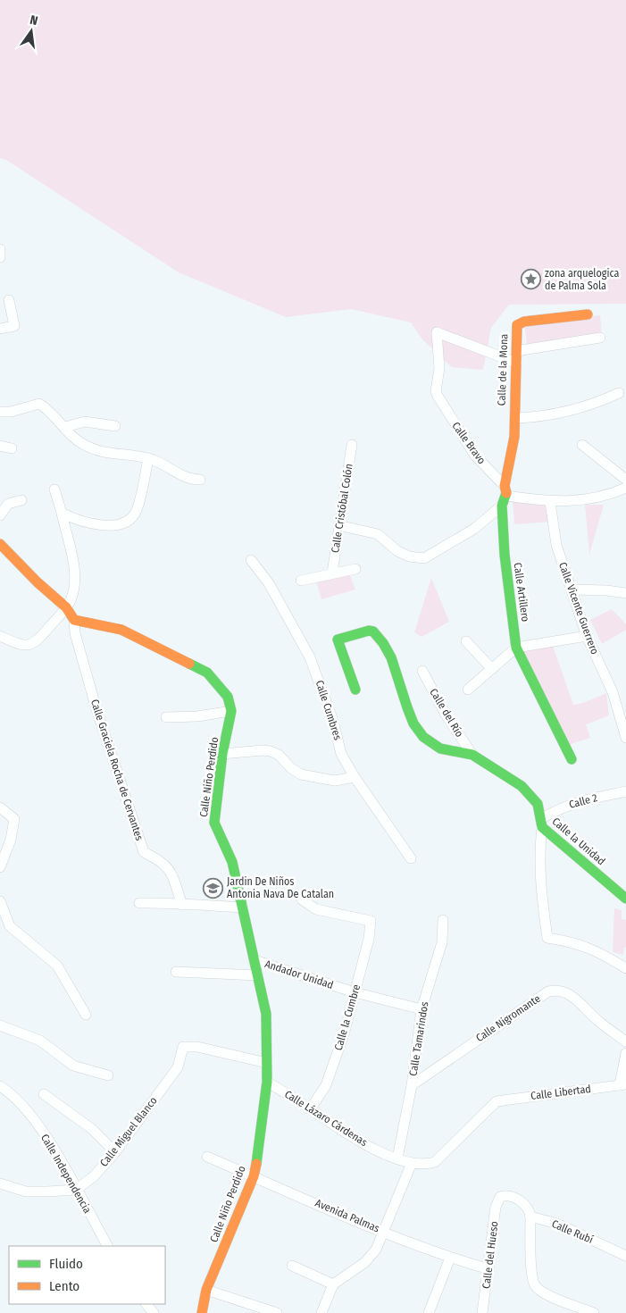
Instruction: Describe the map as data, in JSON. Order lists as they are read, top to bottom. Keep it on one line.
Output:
{"streets":{"street":["Calle de la Mona","Calle Bravo","Calle Cristóbal Colón","Calle Artillero","Calle Vicente Guerrero","Calle Cumbres","Calle del Río","Calle Graciela Rocha de Cervantes","Calle Niño Perdido","Calle 2","Calle la Unidad","Andador Unidad","Calle la Cumbre","Calle Nigromante","Calle Tamarindos","Calle Libertad","Calle Lázaro Cárdenas","Calle Miguel Blanco","Calle Independencia","Avenida Palmas","Calle Rubí","Calle del Hueso"]},"crossings":[["Calle de la Mona","Calle Bravo"],["Calle de la Mona","Calle Artillero"],["Calle Bravo","Calle Artillero"],["Calle del Río","Calle la Unidad"],["Calle Niño Perdido","Andador Unidad"],["Calle Niño Perdido","Calle Lázaro Cárdenas"],["Calle Niño Perdido","Calle Miguel Blanco"],["Calle Niño Perdido","Avenida Palmas"],["Calle 2","Calle la Unidad"],["Andador Unidad","Calle la Cumbre"],["Andador Unidad","Calle Tamarindos"],["Calle la Cumbre","Calle Lázaro Cárdenas"],["Calle Nigromante","Calle Tamarindos"],["Calle Tamarindos","Calle Lázaro Cárdenas"],["Calle Libertad","Calle Lázaro Cárdenas"],["Calle Miguel Blanco","Calle Independencia"],["Avenida Palmas","Calle del Hueso"],["Calle Rubí","Calle del Hueso"]],"places":{"place":["zona arquelogica de Palma Sola"],"school or university":["Jardin De Niños Antonia Nava De Catalan"]},"legend":["Fluido","Lento"],"north":"top"}
